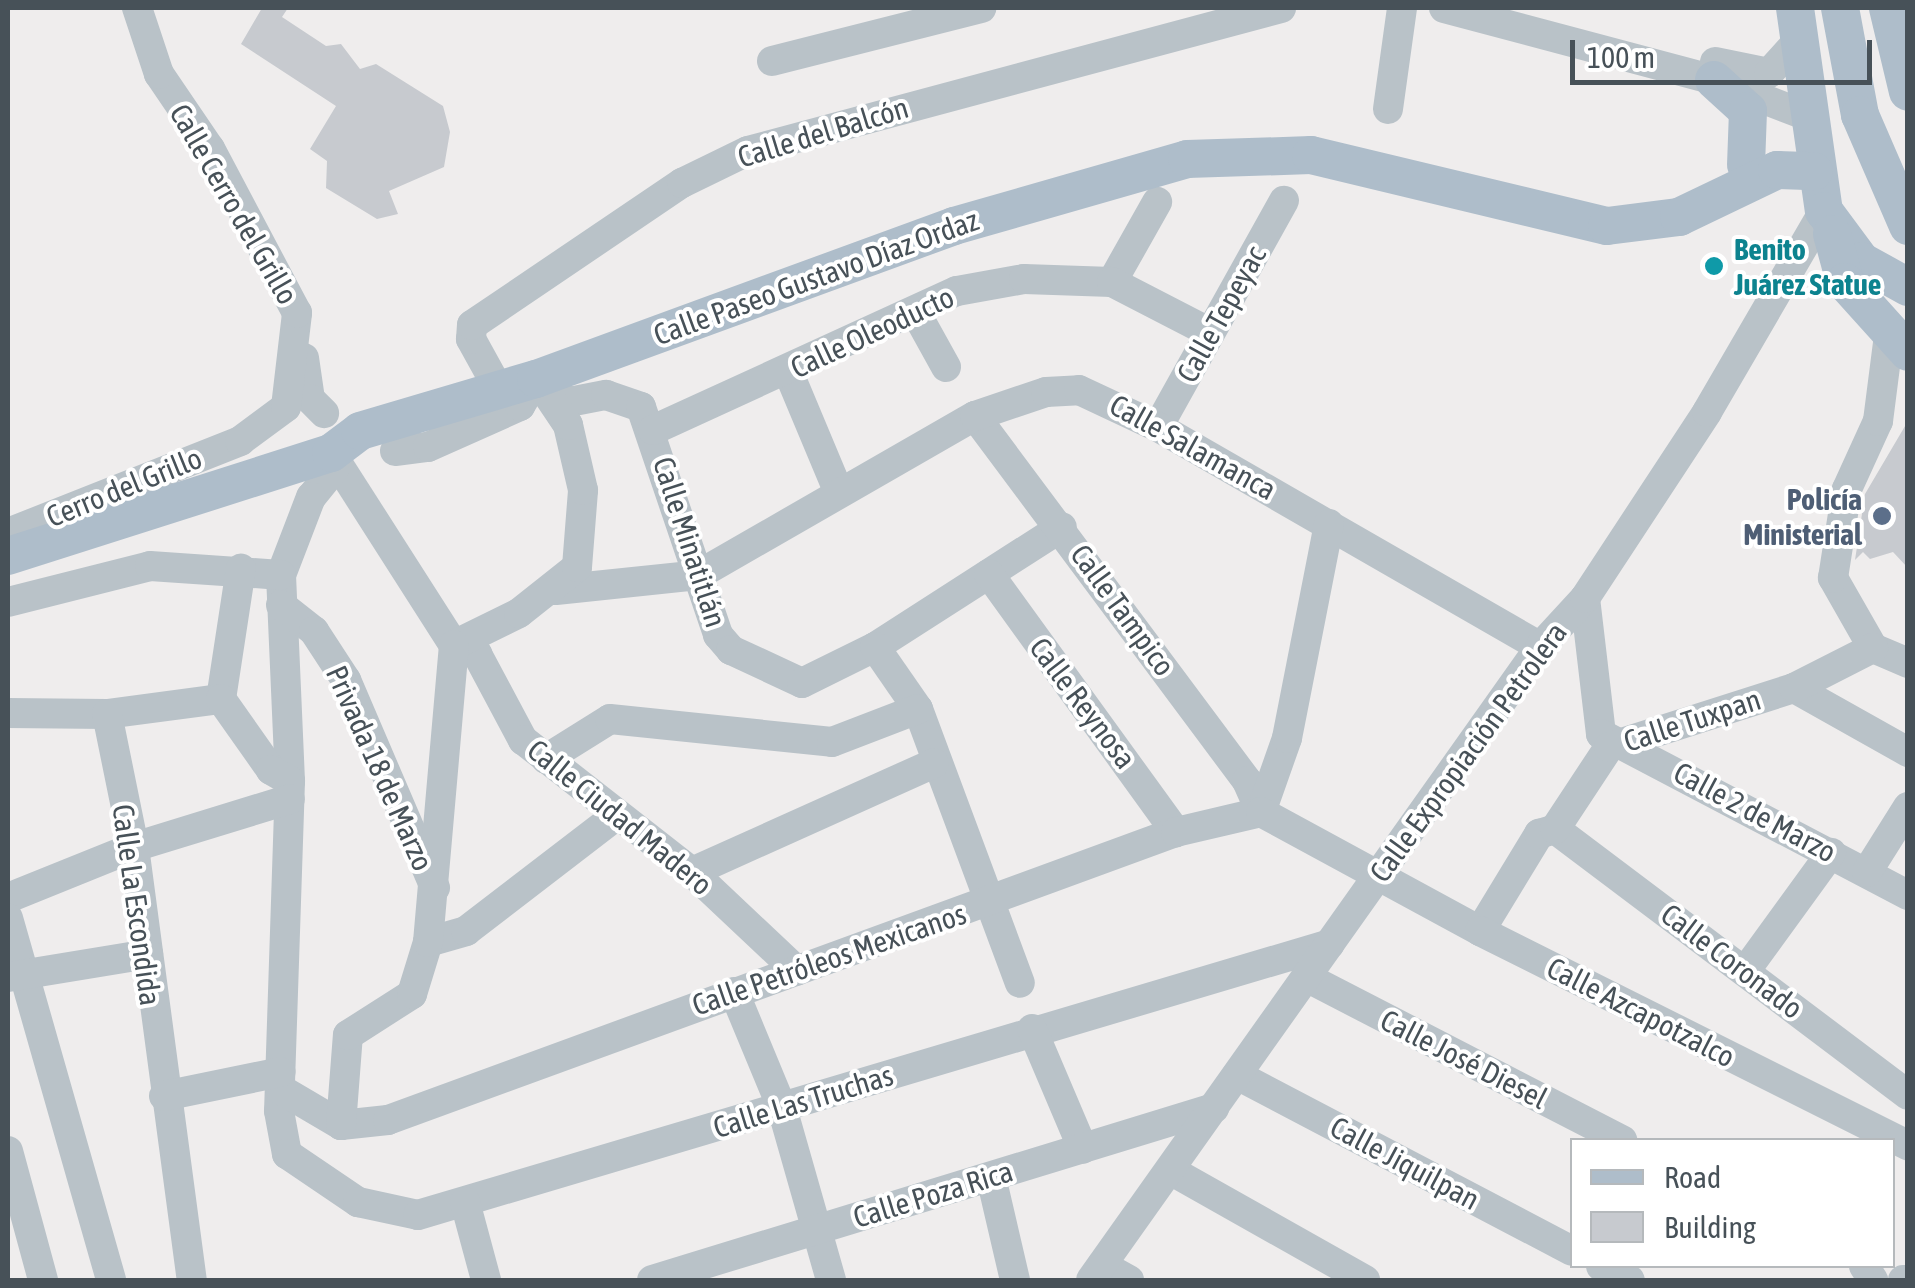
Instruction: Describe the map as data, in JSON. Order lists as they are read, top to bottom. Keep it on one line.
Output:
{"streets":{"main road":["Calle Paseo Gustavo Díaz Ordaz"],"street":["Calle del Balcón","Calle Cerro del Grillo","Calle Tepeyac","Calle Oleoducto","Calle Salamanca","Cerro del Grillo","Calle Minatitlán","Calle Tampico","Calle Reynosa","Calle Tuxpan","Calle Expropiación Petrolera","Privada 18 de Marzo","Calle 2 de Marzo","Calle Ciudad Madero","Calle La Escondida","Calle Petróleos Mexicanos","Calle Coronado","Calle Azcapotzalco","Calle José Diesel","Calle Las Truchas","Calle Jiquilpan","Calle Poza Rica"]},"crossings":[["Calle del Balcón","Calle Paseo Gustavo Díaz Ordaz"],["Calle Cerro del Grillo","Cerro del Grillo"],["Calle Paseo Gustavo Díaz Ordaz","Calle Minatitlán"],["Calle Paseo Gustavo Díaz Ordaz","Calle Ciudad Madero"],["Calle Tepeyac","Calle Oleoducto"],["Calle Tepeyac","Calle Salamanca"],["Calle Oleoducto","Calle Minatitlán"],["Calle Salamanca","Calle Minatitlán"],["Calle Salamanca","Calle Tampico"],["Calle Salamanca","Calle Expropiación Petrolera"],["Calle Minatitlán","Calle Tampico"],["Calle Minatitlán","Calle Reynosa"],["Calle Tampico","Calle Petróleos Mexicanos"],["Calle Reynosa","Calle Petróleos Mexicanos"],["Calle Tuxpan","Calle 2 de Marzo"],["Calle Tuxpan","Calle Coronado"],["Calle Tuxpan","Calle Azcapotzalco"],["Calle Expropiación Petrolera","Calle Azcapotzalco"],["Calle Expropiación Petrolera","Calle José Diesel"],["Calle Expropiación Petrolera","Calle Las Truchas"],["Calle Expropiación Petrolera","Calle Jiquilpan"],["Calle Expropiación Petrolera","Calle Poza Rica"],["Calle Ciudad Madero","Calle Petróleos Mexicanos"]],"places":["Benito Juárez Statue","Policía Ministerial"],"legend":["Road","Building"],"scale_bar":"100 m"}
